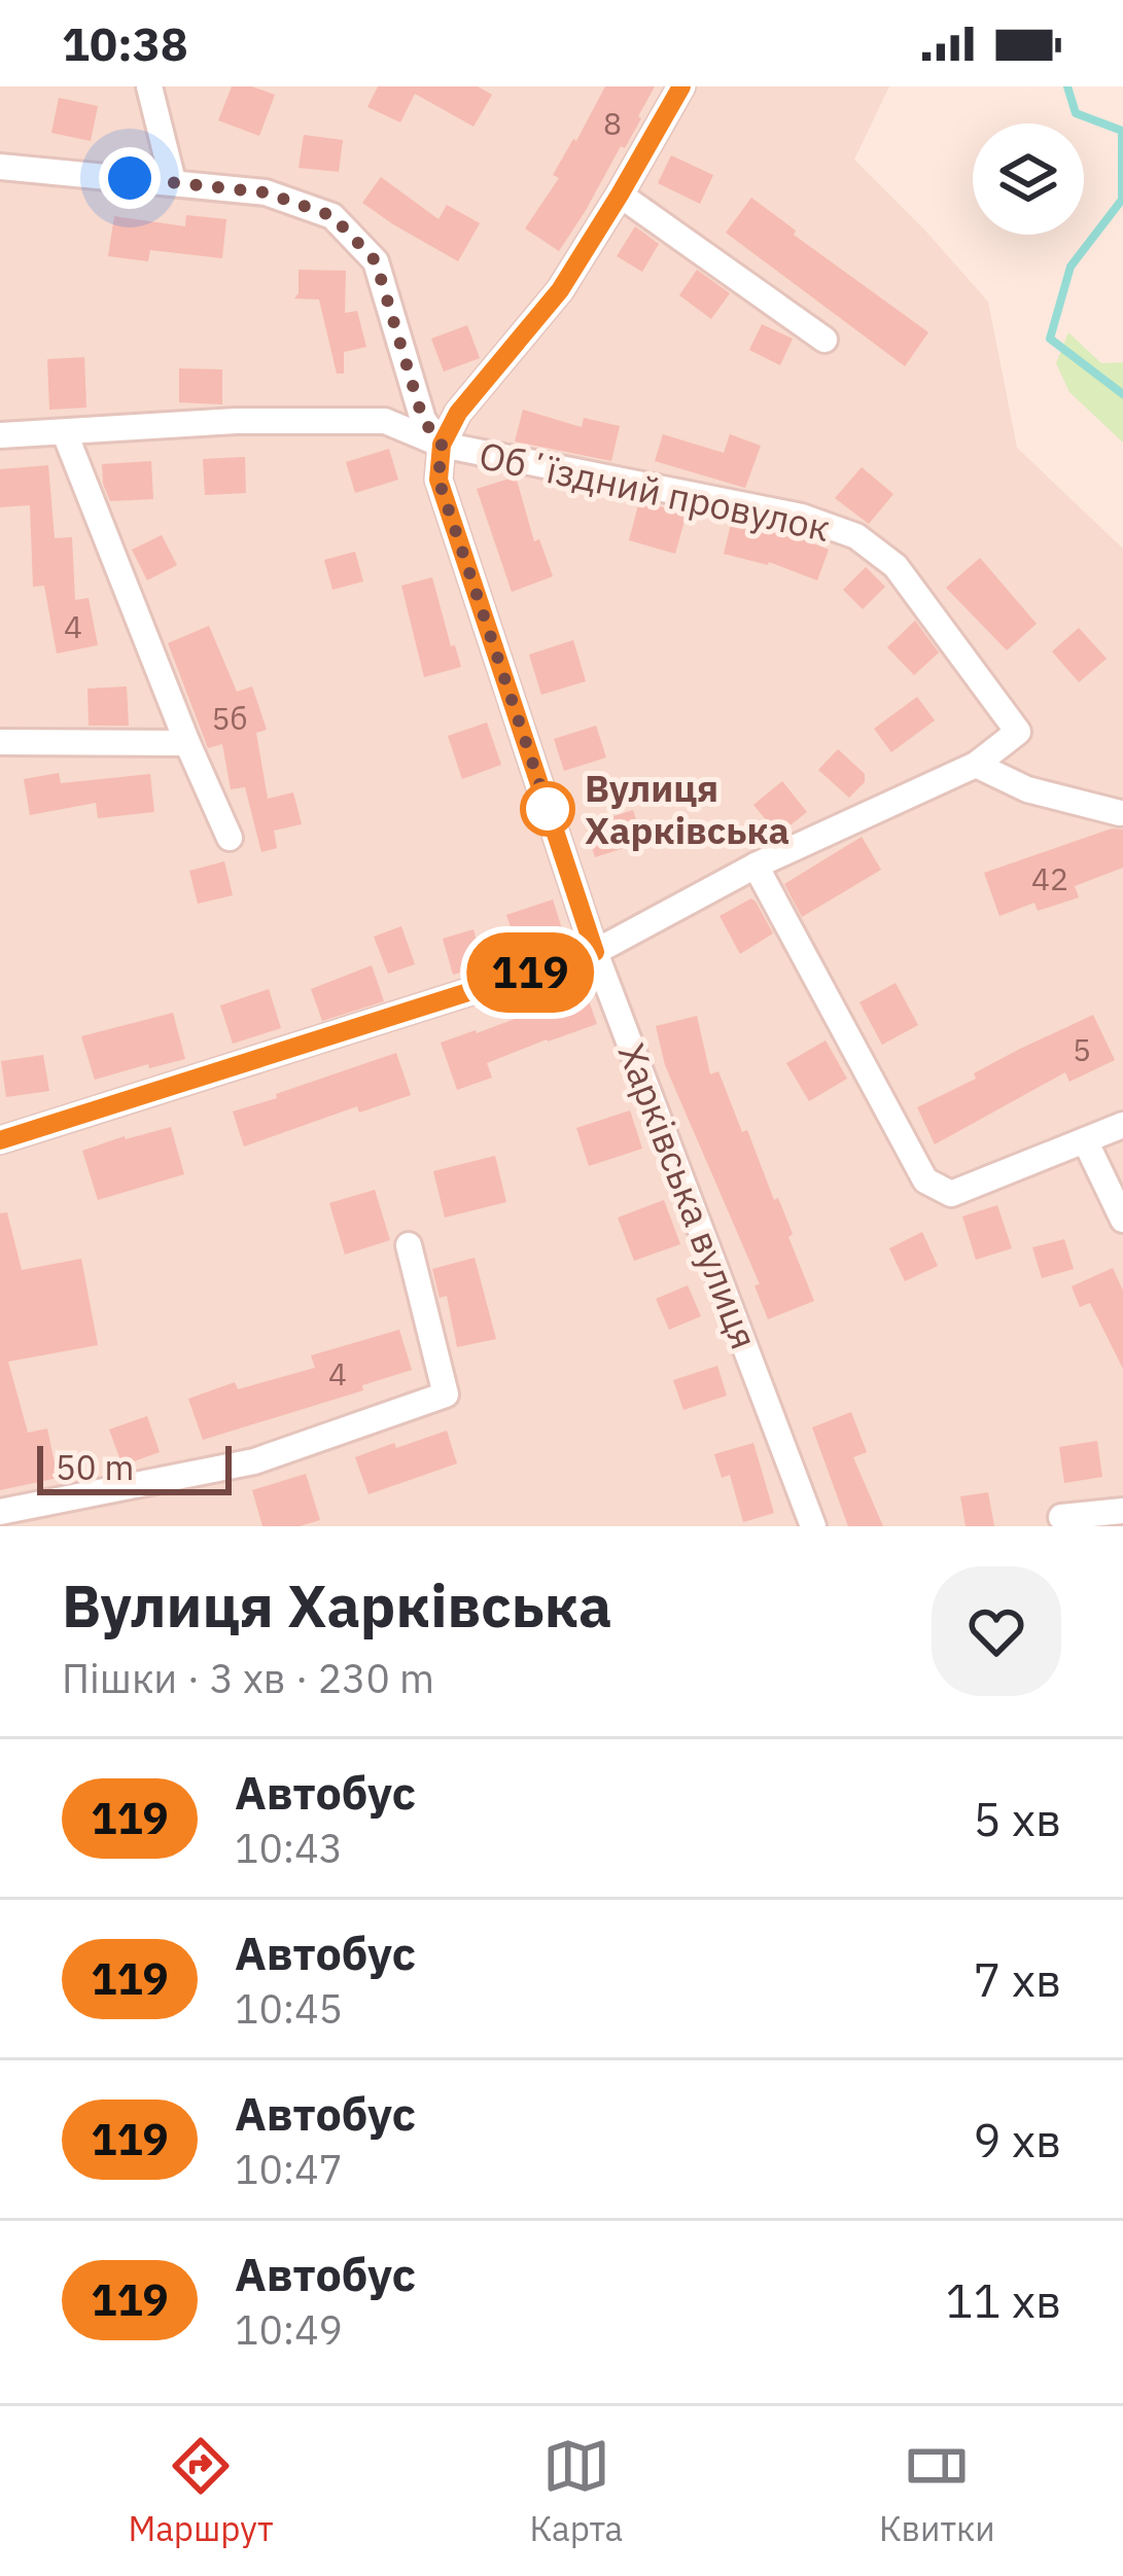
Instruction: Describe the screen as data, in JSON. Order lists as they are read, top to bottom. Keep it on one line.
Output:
{"streets":{"street":["Обʼїздний провулок","Харківська вулиця"]},"crossings":[["Обʼїздний провулок","Харківська вулиця"]],"places":["Вулиця Харківська"],"lines":["bus line 119"],"house_numbers":["8","4","5б","42","5","4"],"scale_bar":"50 m","page":{"status":"10:38","on_map":"119","scale":"50 m","heading":["Вулиця Харківська","Пішки · 3 хв · 230 m"],"list":[{"mark":"119","name":"Автобус","note":"10:43","value":"5 хв"},{"mark":"119","name":"Автобус","note":"10:45","value":"7 хв"},{"mark":"119","name":"Автобус","note":"10:47","value":"9 хв"},{"mark":"119","name":"Автобус","note":"10:49","value":"11 хв"}],"tabs":["Маршрут","Карта","Квитки"]}}
